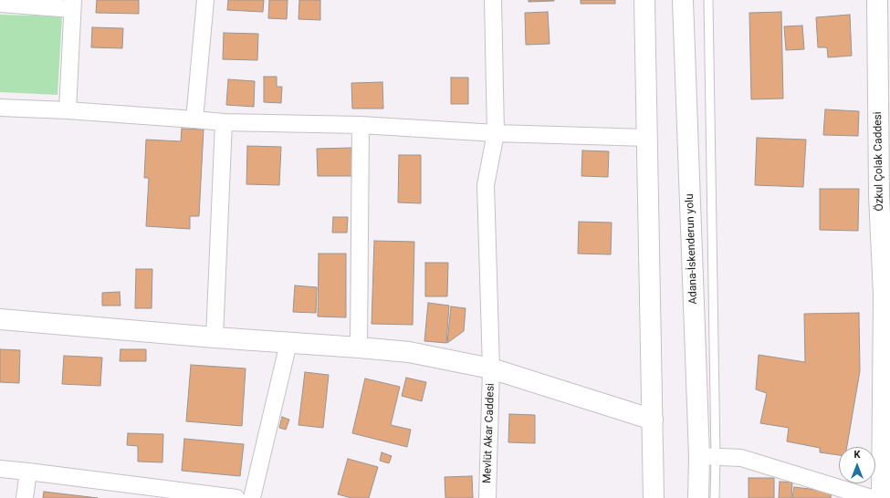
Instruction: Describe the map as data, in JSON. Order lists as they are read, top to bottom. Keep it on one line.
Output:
{"streets":{"main road":["Özkul Çolak Caddesi","Adana-İskenderun yolu"],"street":["Mevlüt Akar Caddesi"]},"north":"top"}
